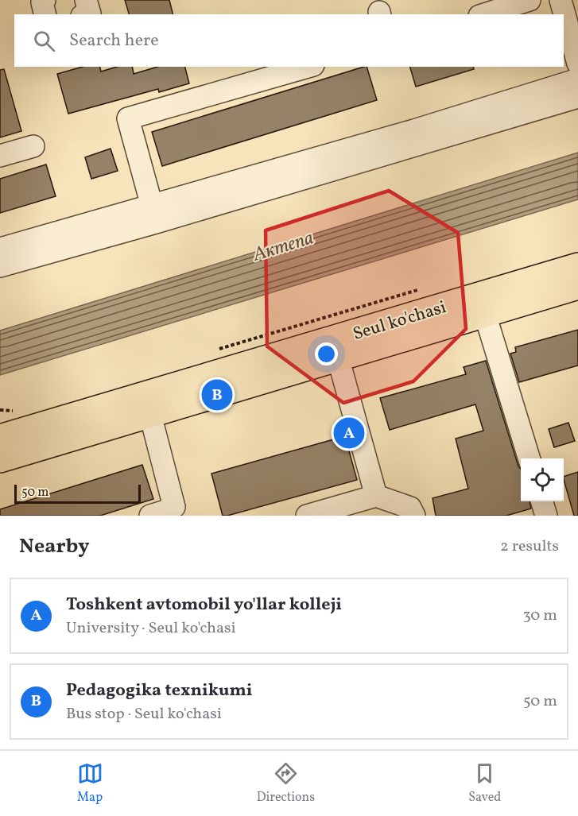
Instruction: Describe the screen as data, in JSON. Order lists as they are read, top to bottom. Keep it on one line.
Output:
{"streets":{"main road":["Seul ko'chasi"]},"water":["Актепа"],"scale_bar":"50 m","page":{"search":"Search here","pins":["B","A"],"scale":"50 m","heading":["Nearby","2 results"],"list":[{"mark":"A","name":"Toshkent avtomobil yo'llar kolleji","note":"University · Seul ko'chasi","value":"30 m"},{"mark":"B","name":"Pedagogika texnikumi","note":"Bus stop · Seul ko'chasi","value":"50 m"}],"nav":["Map","Directions","Saved"]}}
